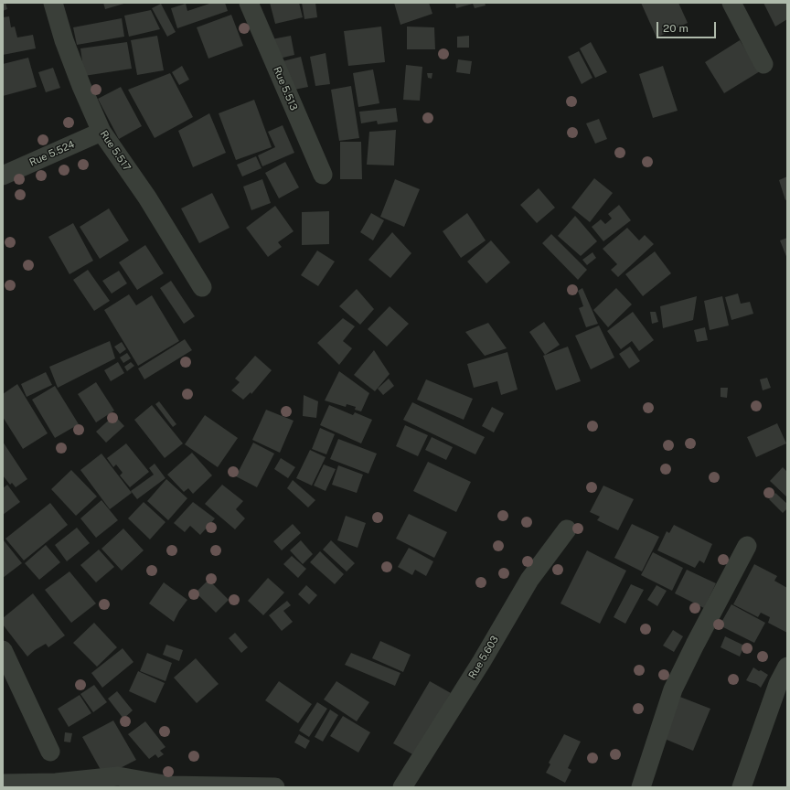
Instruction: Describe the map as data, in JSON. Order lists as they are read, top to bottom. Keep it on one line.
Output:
{"streets":{"street":["Rue 5.513","Rue 5.517","Rue 5.524","Rue 5.603"]},"crossings":[["Rue 5.517","Rue 5.524"]],"scale_bar":"20 m"}
